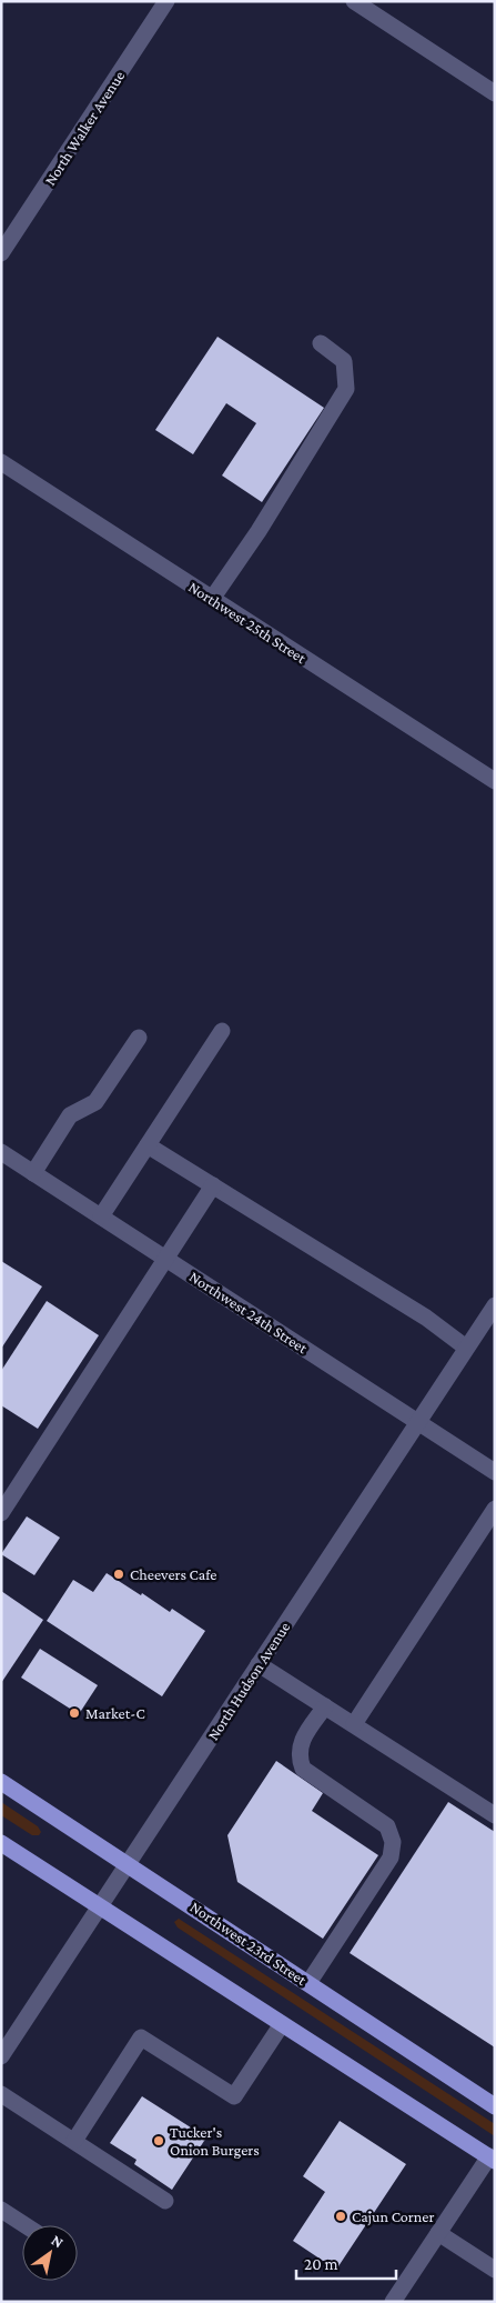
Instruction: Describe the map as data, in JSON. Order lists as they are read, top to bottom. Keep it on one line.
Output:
{"streets":{"main road":["Northwest 23rd Street"],"street":["North Walker Avenue","Northwest 25th Street","Northwest 24th Street","North Hudson Avenue"]},"crossings":[["Northwest 24th Street","North Hudson Avenue"],["North Hudson Avenue","Northwest 23rd Street"]],"places":["Cheevers Cafe","Market-C","Tucker's Onion Burgers","Cajun Corner"],"scale_bar":"20 m","north":"top right"}
